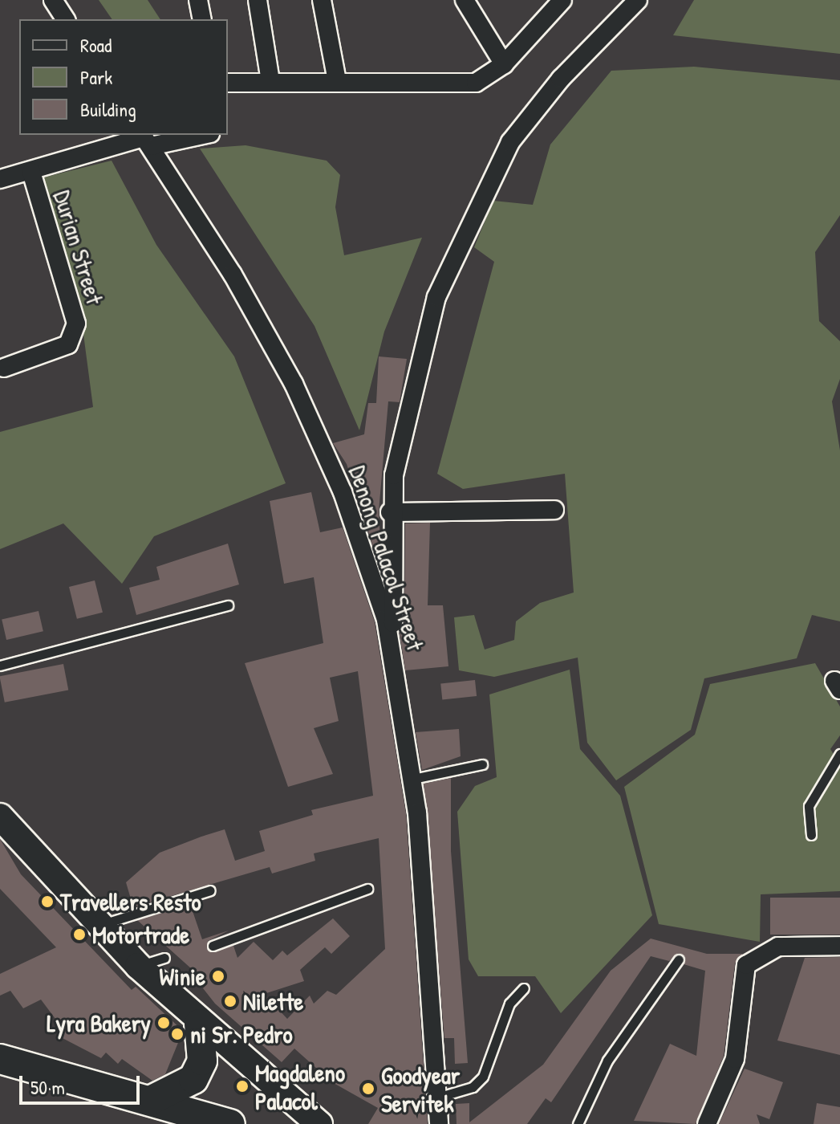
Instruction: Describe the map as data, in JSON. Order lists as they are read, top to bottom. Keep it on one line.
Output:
{"streets":{"street":["Durian Street","Denong Palacol Street"]},"places":["Travellers Resto","Motortrade","Winie","Nilette","Lyra Bakery","ni Sr. Pedro","Magdaleno Palacol","Goodyear Servitek"],"legend":["Road","Park","Building"],"scale_bar":"50 m"}
